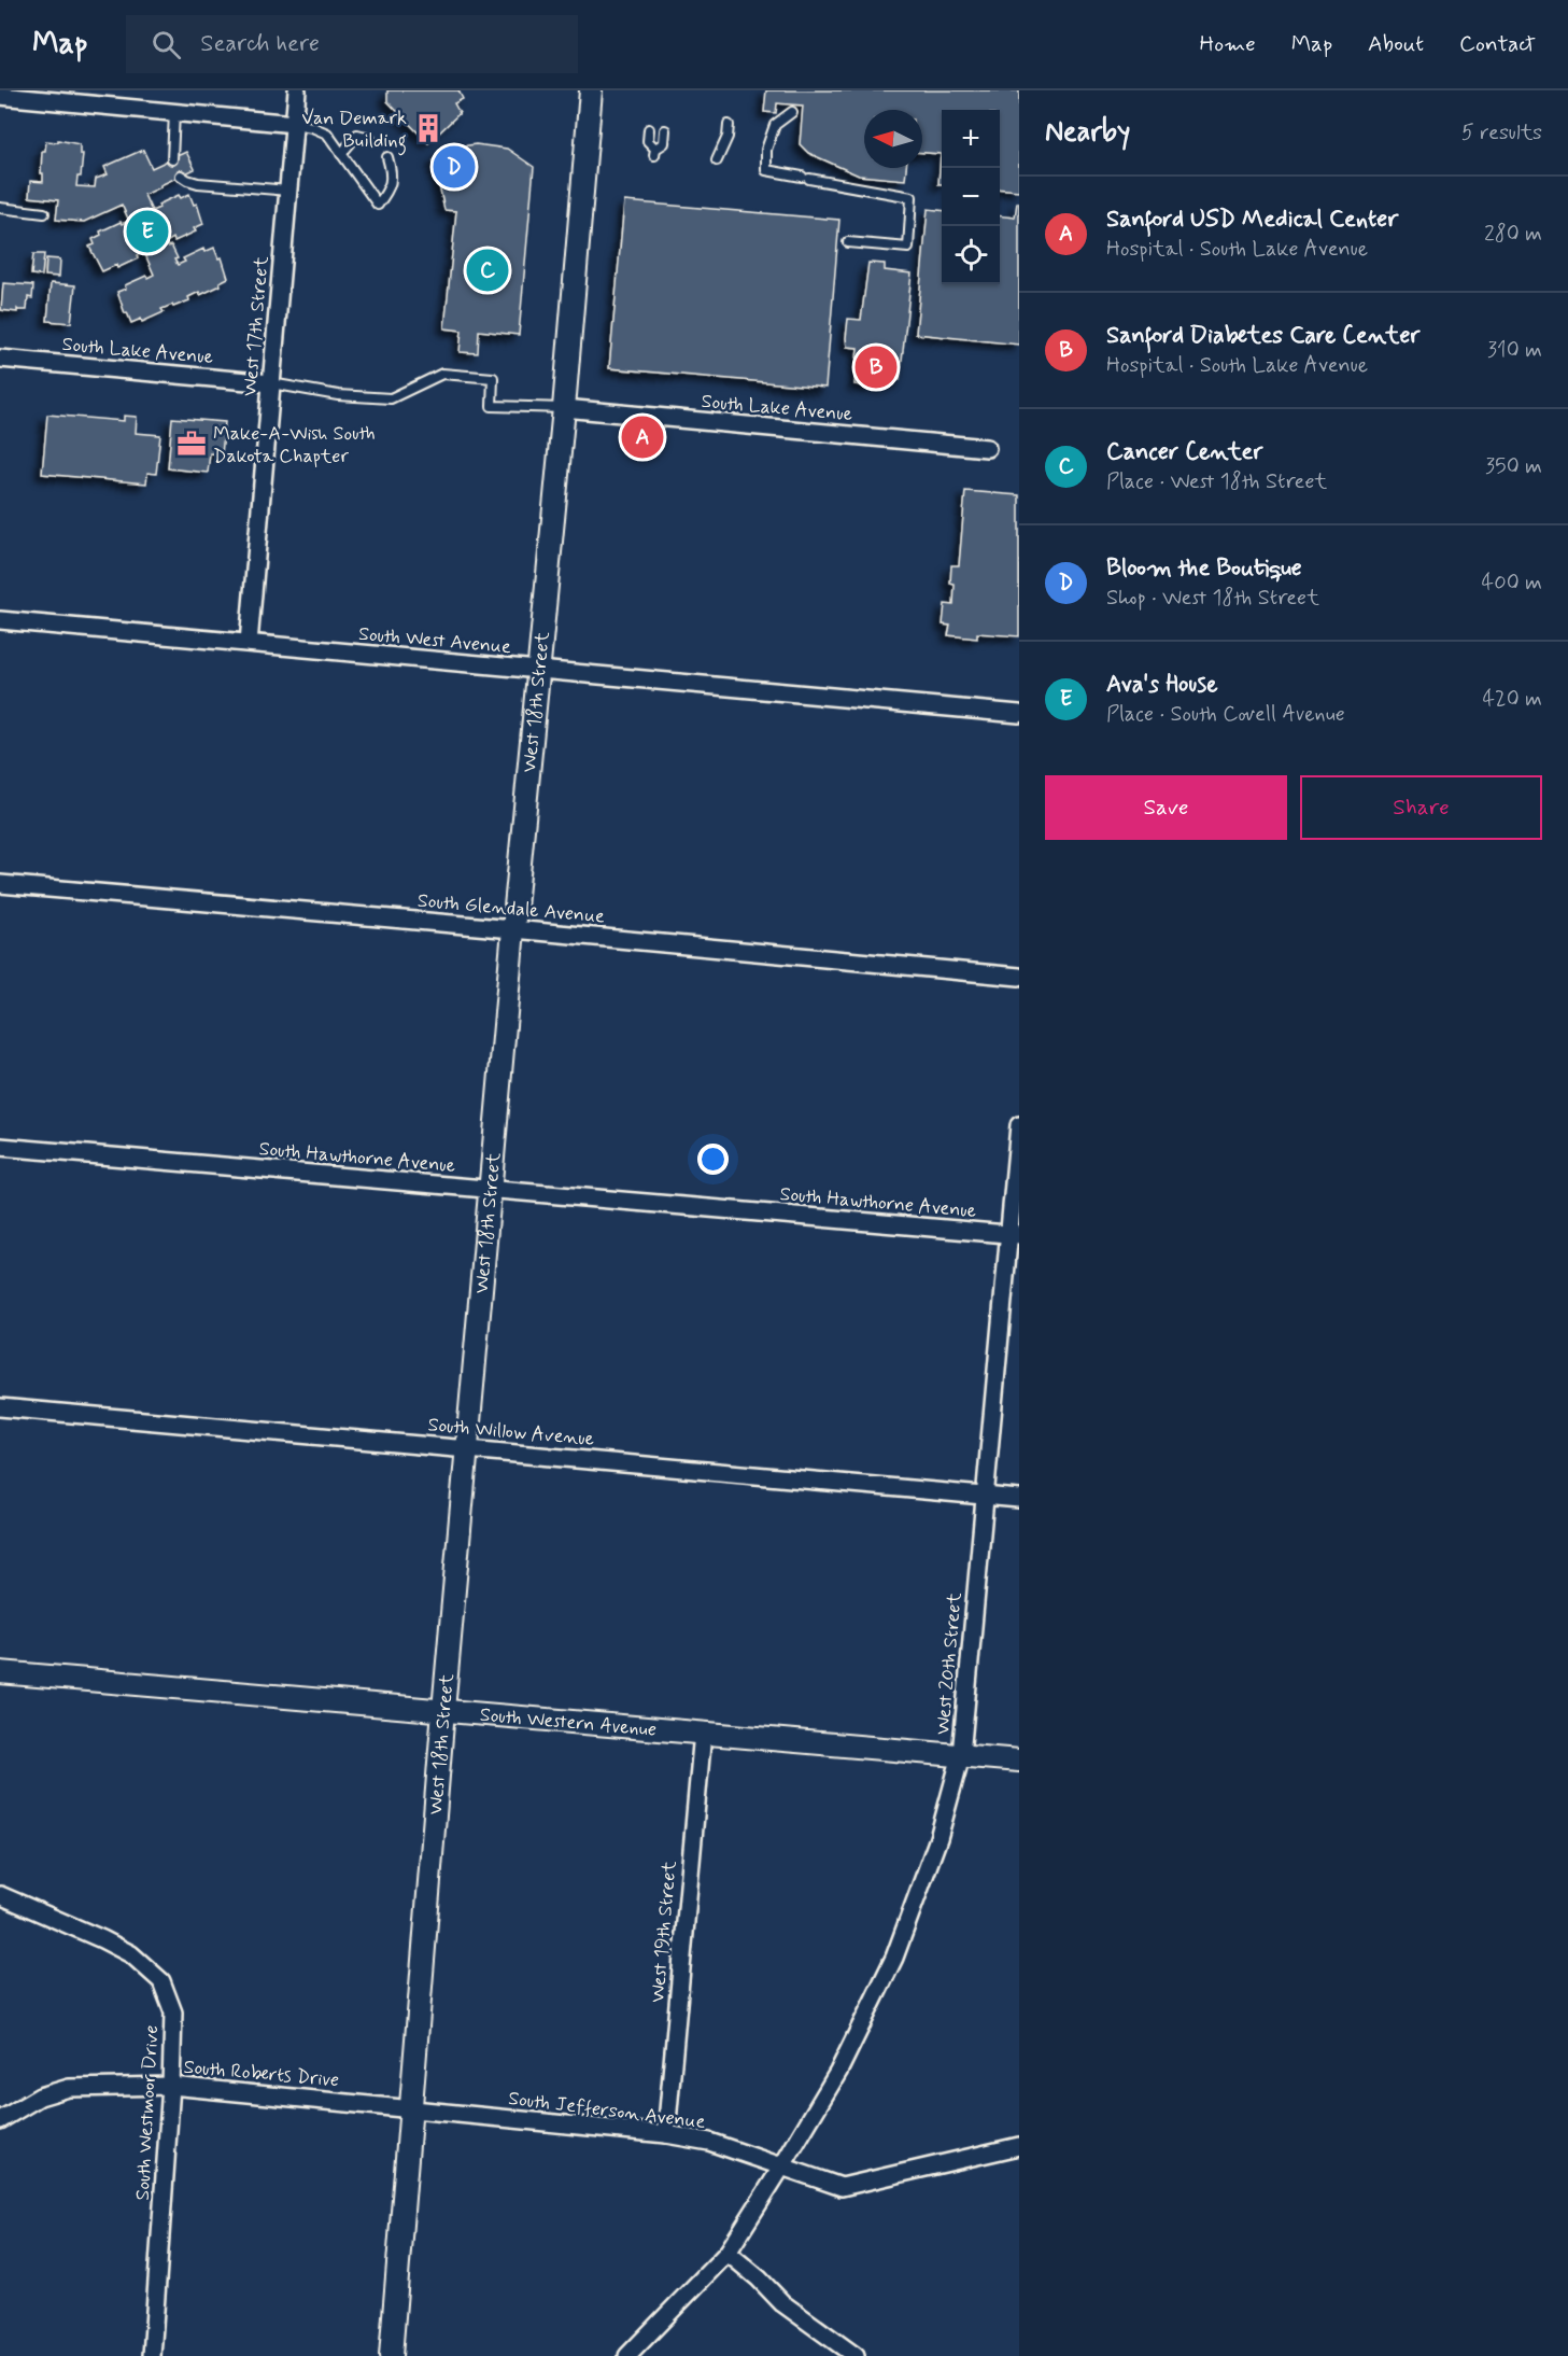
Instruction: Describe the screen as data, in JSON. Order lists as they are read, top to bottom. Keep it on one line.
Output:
{"streets":{"street":["West 17th Street","South Lake Avenue","South West Avenue","West 18th Street","South Glendale Avenue","South Hawthorne Avenue","South Willow Avenue","West 20th Street","South Western Avenue","West 19th Street","South Roberts Drive","South Jefferson Avenue","South Westmoor Drive"]},"crossings":[["West 17th Street","South Lake Avenue"],["West 17th Street","South West Avenue"],["South Lake Avenue","West 18th Street"],["South West Avenue","West 18th Street"],["West 18th Street","South Glendale Avenue"],["West 18th Street","South Hawthorne Avenue"],["West 18th Street","South Willow Avenue"],["West 18th Street","South Western Avenue"],["West 18th Street","South Roberts Drive"],["West 18th Street","South Jefferson Avenue"],["South Hawthorne Avenue","West 20th Street"],["South Willow Avenue","West 20th Street"],["West 20th Street","South Western Avenue"],["West 20th Street","South Jefferson Avenue"],["South Western Avenue","West 19th Street"],["West 19th Street","South Jefferson Avenue"],["South Roberts Drive","South Jefferson Avenue"],["South Roberts Drive","South Westmoor Drive"]],"places":{"building":["Van Demark Building"],"office":["Make-A-Wish South Dakota Chapter"]},"north":"left","page":{"header":"Map","search":"Search here","nav":["Home","Map","About","Contact"],"heading":["Nearby","5 results"],"map_buttons":["+","−"],"pins":["D","E","C","B","A"],"list":[{"mark":"A","name":"Sanford USD Medical Center","note":"Hospital · South Lake Avenue","value":"280 m"},{"mark":"B","name":"Sanford Diabetes Care Center","note":"Hospital · South Lake Avenue","value":"310 m"},{"mark":"C","name":"Cancer Center","note":"Place · West 18th Street","value":"350 m"},{"mark":"D","name":"Bloom the Boutique","note":"Shop · West 18th Street","value":"400 m"},{"mark":"E","name":"Ava's House","note":"Place · South Covell Avenue","value":"420 m"}],"buttons":["Save","Share"]}}
